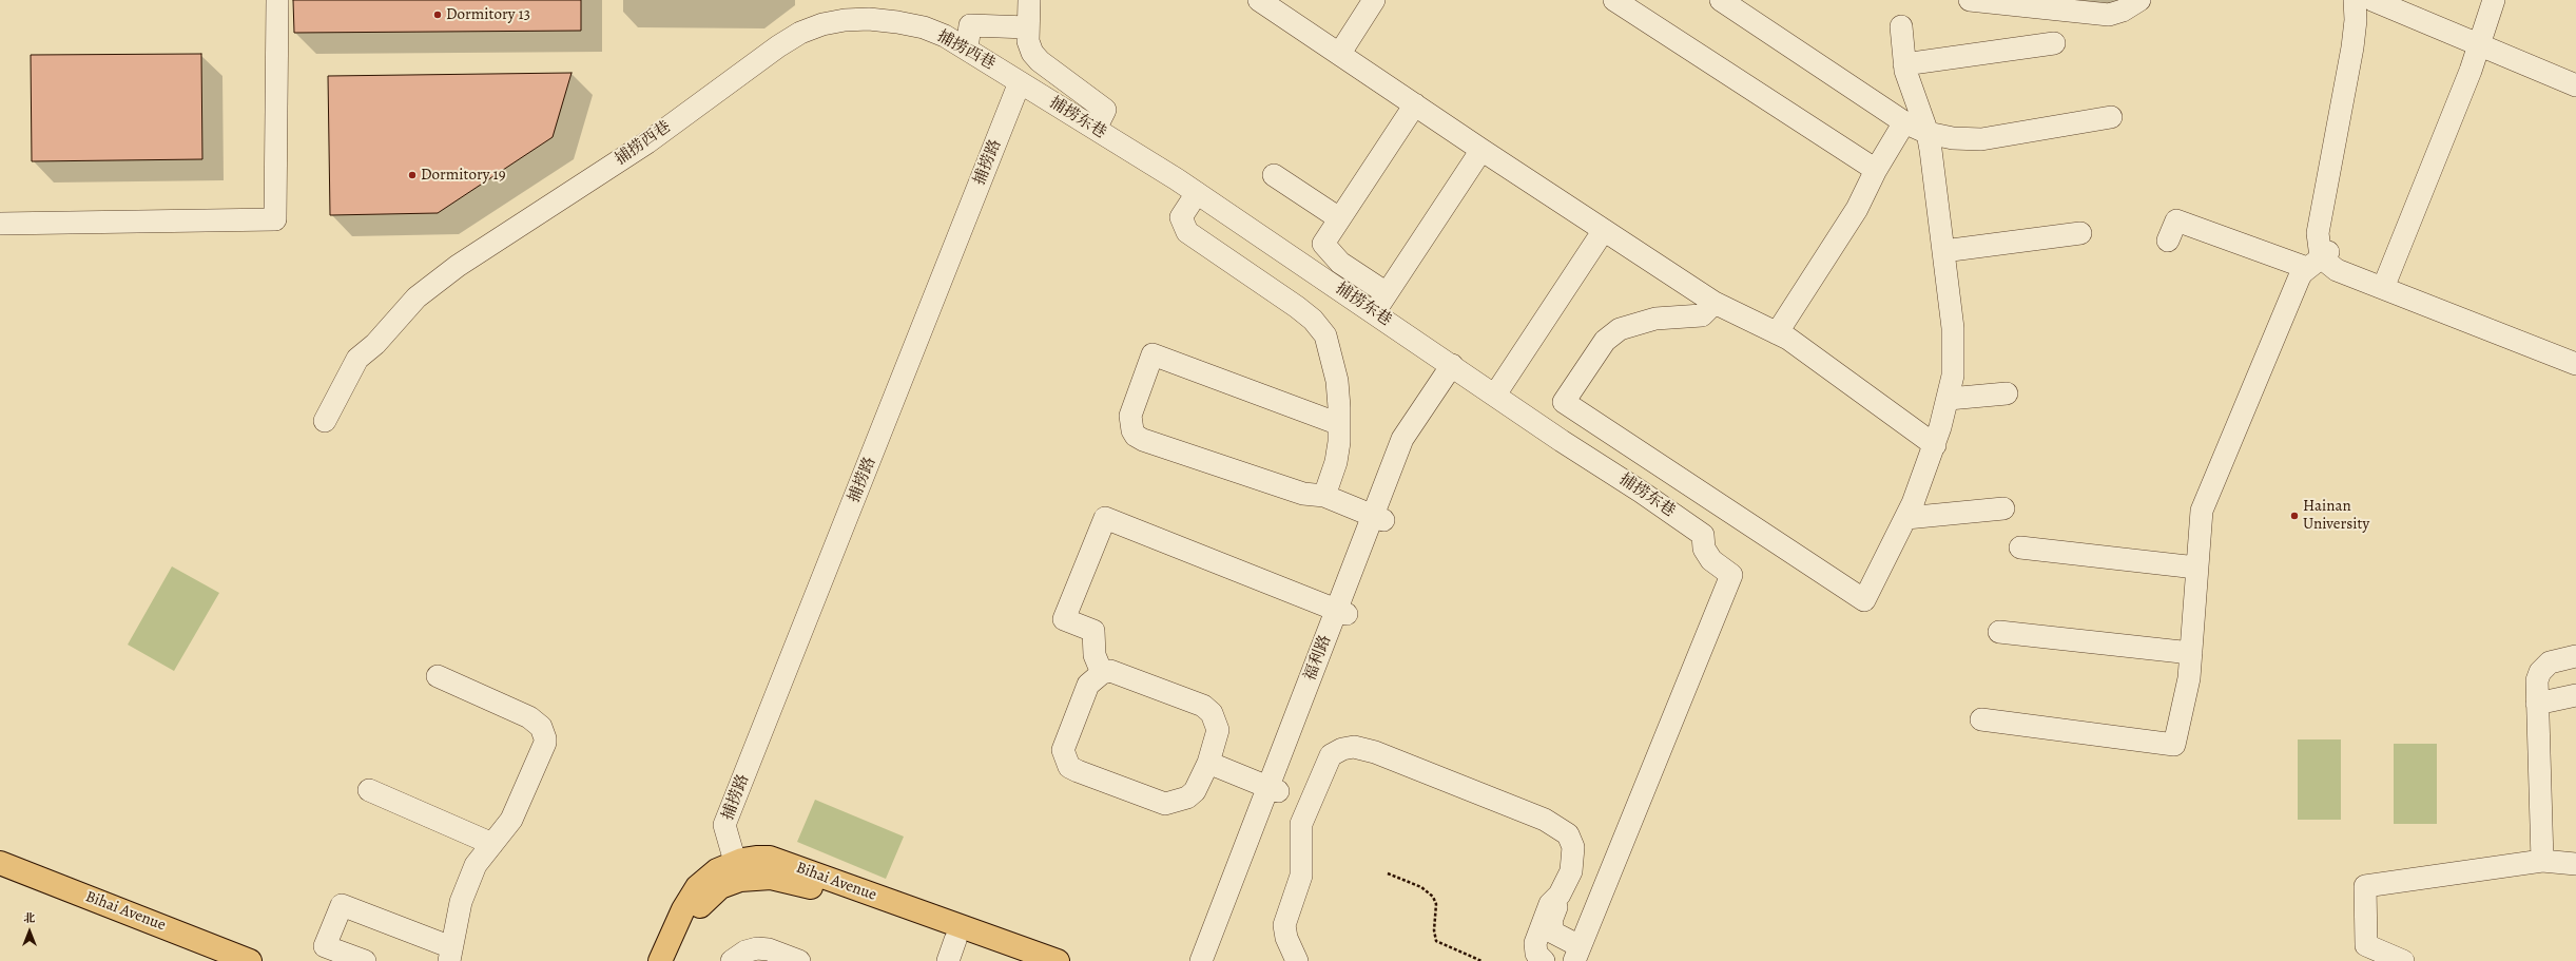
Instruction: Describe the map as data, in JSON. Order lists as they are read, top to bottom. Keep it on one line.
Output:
{"streets":{"main road":["Bihai Avenue"],"street":["捕捞西巷","捕捞东巷","捕捞路","福利路"]},"crossings":[["捕捞西巷","捕捞东巷"],["捕捞西巷","捕捞路"],["捕捞东巷","捕捞路"],["捕捞东巷","福利路"],["捕捞路","Bihai Avenue"]],"places":["Dormitory 13","Dormitory 19","Hainan University"],"north":"top"}
